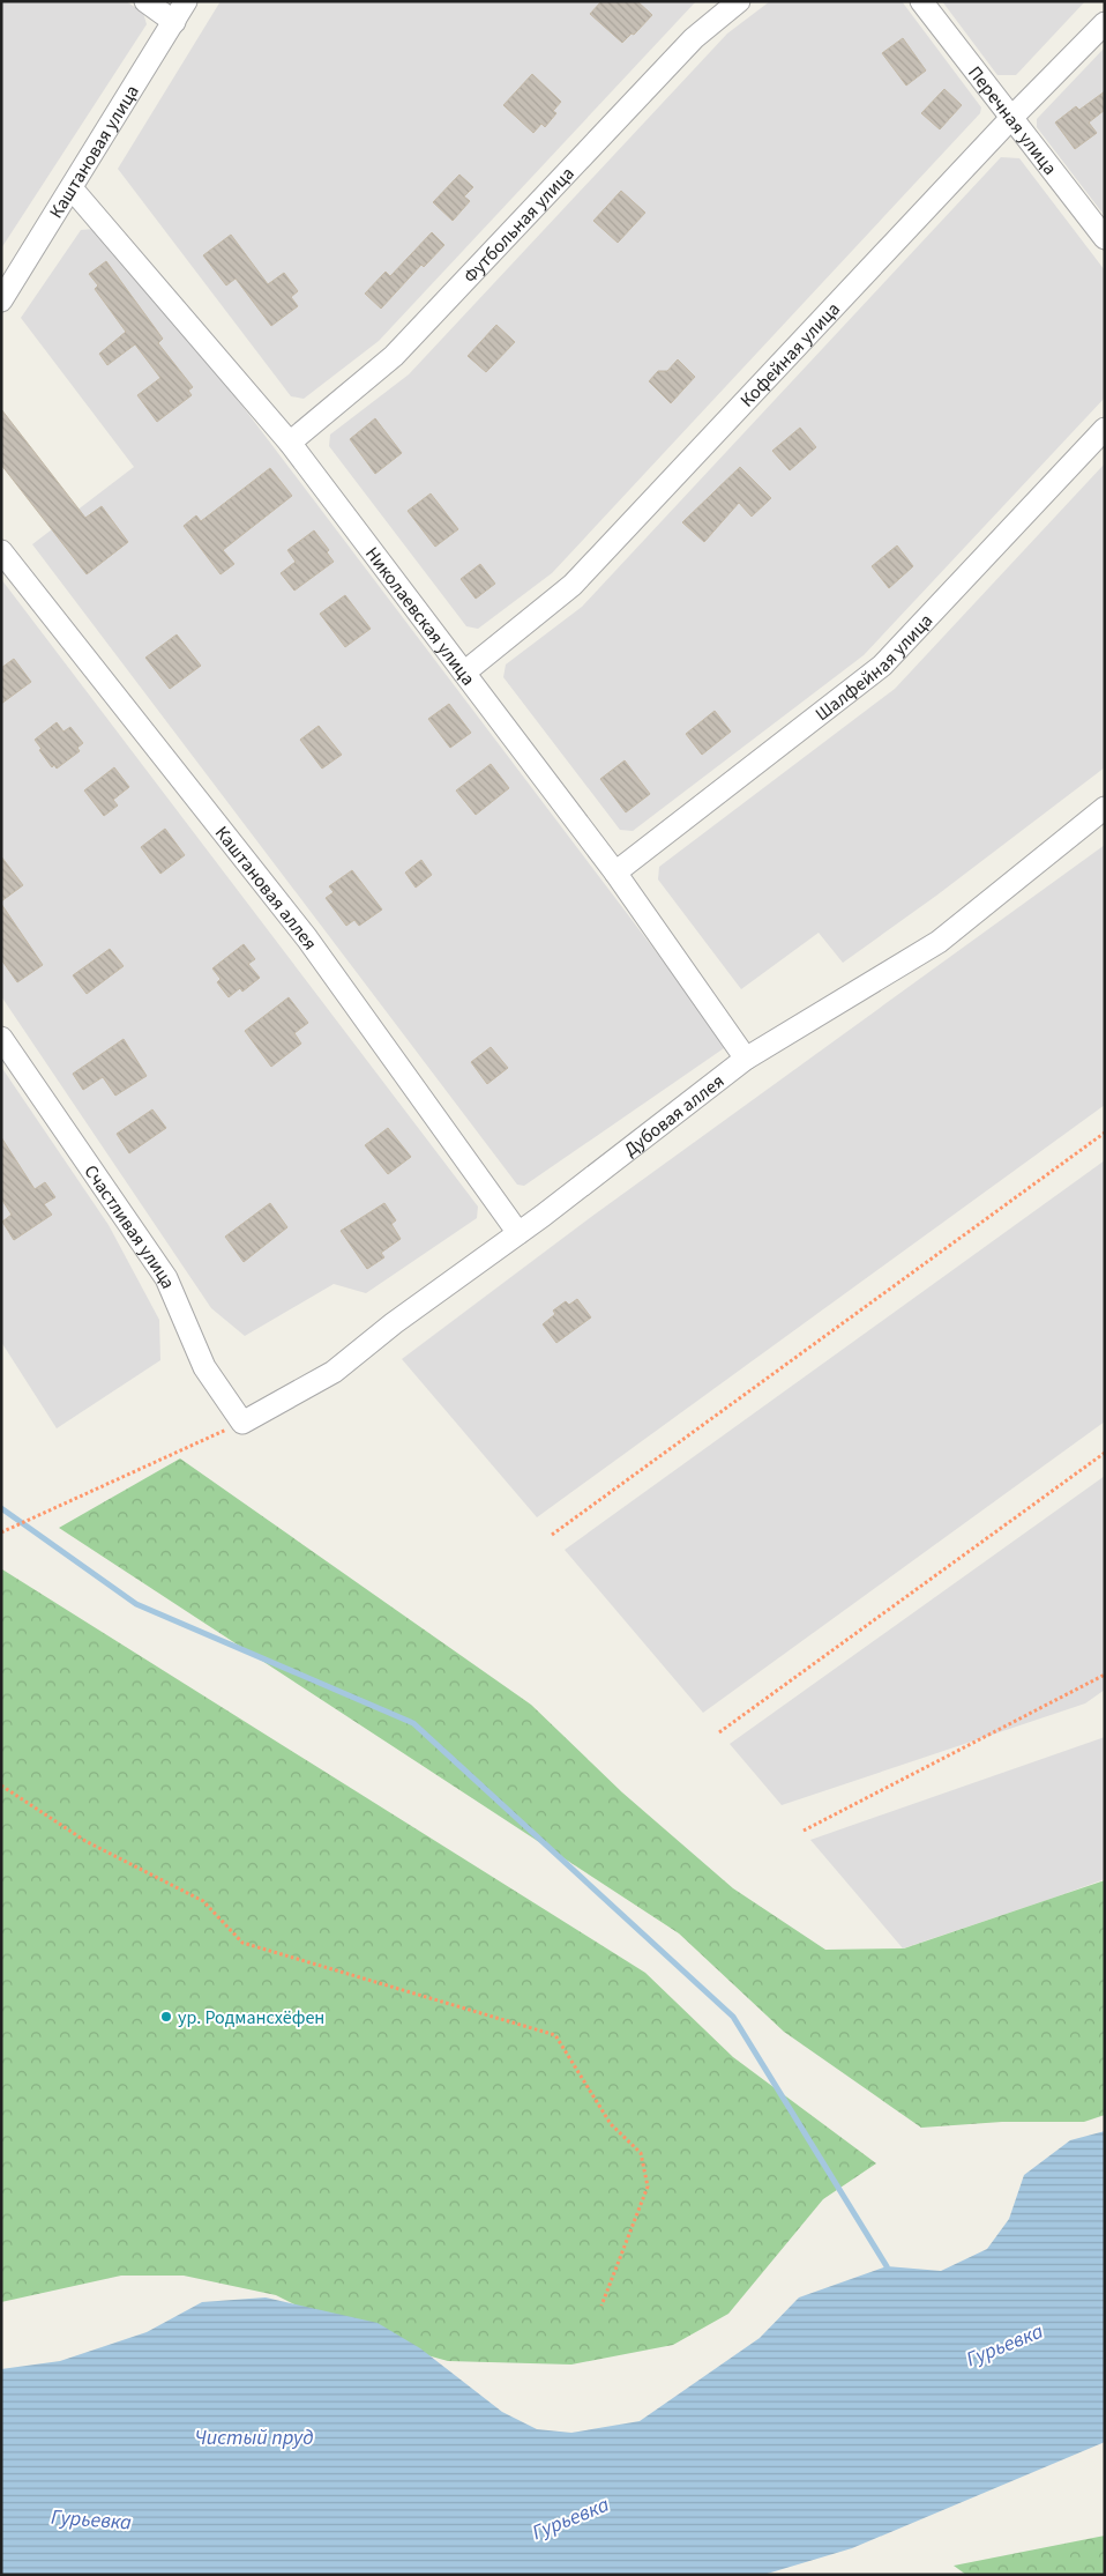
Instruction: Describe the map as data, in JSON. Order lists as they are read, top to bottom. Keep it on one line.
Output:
{"streets":{"street":["Перечная улица","Каштановая улица","Футбольная улица","Кофейная улица","Николаевская улица","Шалфейная улица","Каштановая аллея","Дубовая аллея","Счастливая улица"]},"crossings":[["Перечная улица","Кофейная улица"],["Каштановая улица","Николаевская улица"],["Футбольная улица","Николаевская улица"],["Кофейная улица","Николаевская улица"],["Николаевская улица","Шалфейная улица"],["Николаевская улица","Дубовая аллея"],["Каштановая аллея","Дубовая аллея"],["Дубовая аллея","Счастливая улица"]],"water":["Гурьевка","Чистый пруд"],"places":["ур. Родмансхёфен"]}
